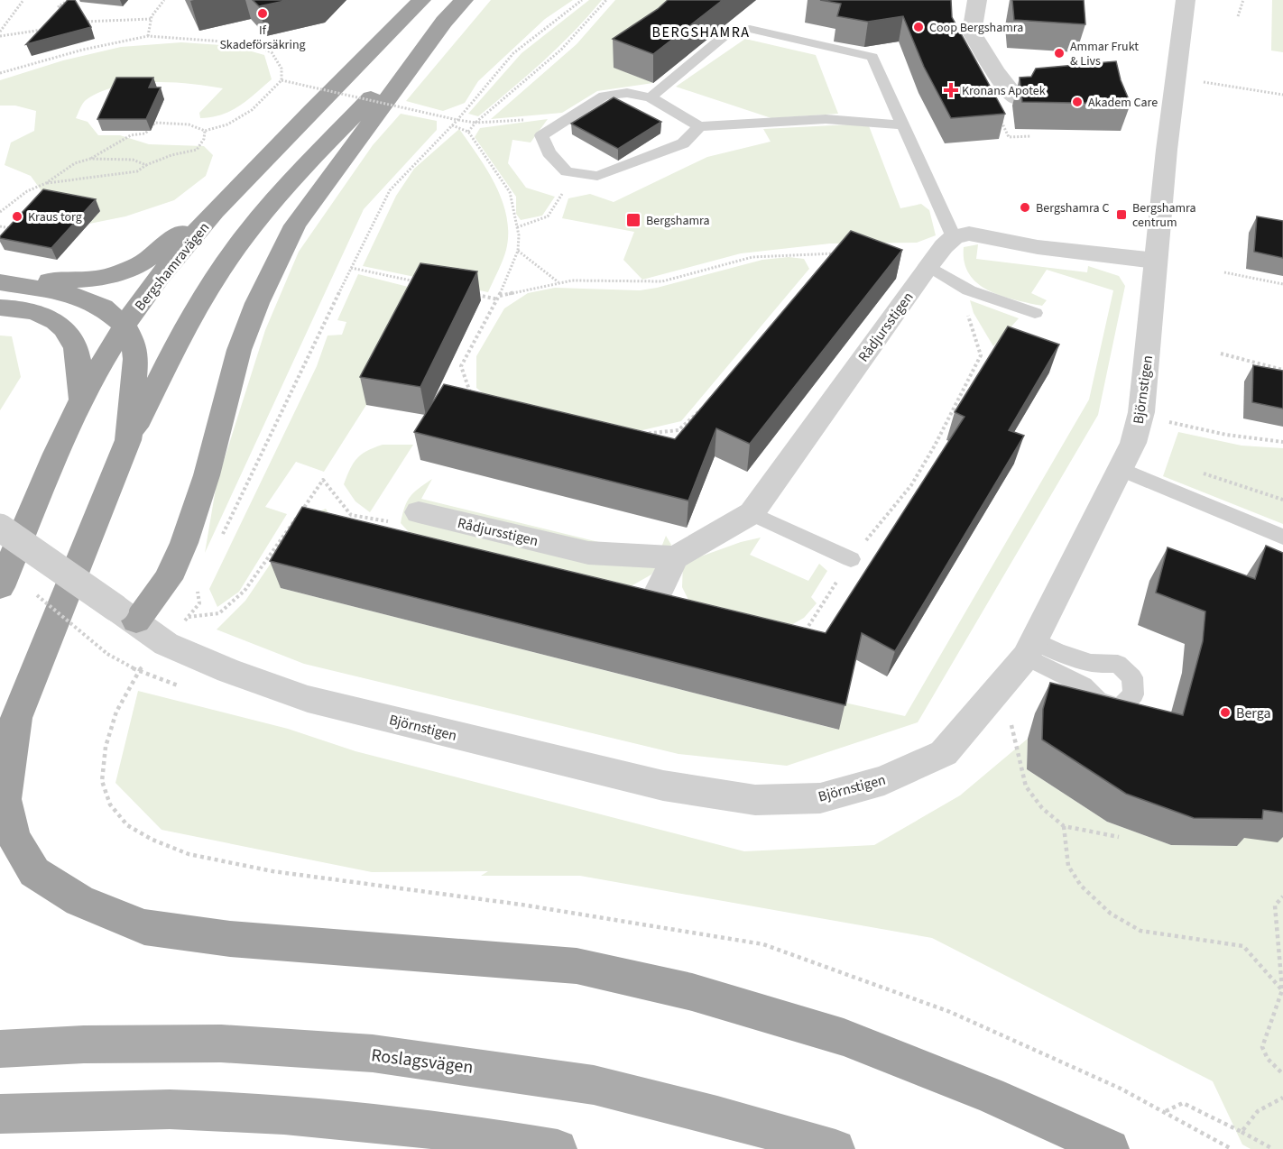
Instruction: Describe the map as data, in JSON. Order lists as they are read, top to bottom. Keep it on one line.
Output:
{"streets":{"highway":["Bergshamravägen"],"main road":["Roslagsvägen"],"street":["Rådjursstigen","Björnstigen"]},"crossings":[["Bergshamravägen","Björnstigen"]],"districts":["BERGSHAMRA"],"places":{"other":["If Skadeförsäkring","Coop Bergshamra","Ammar Frukt & Livs","Akadem Care","Bergshamra C","Kraus torg","Berga"],"health":["Kronans Apotek"],"transit":["Bergshamra centrum","Bergshamra"]}}
